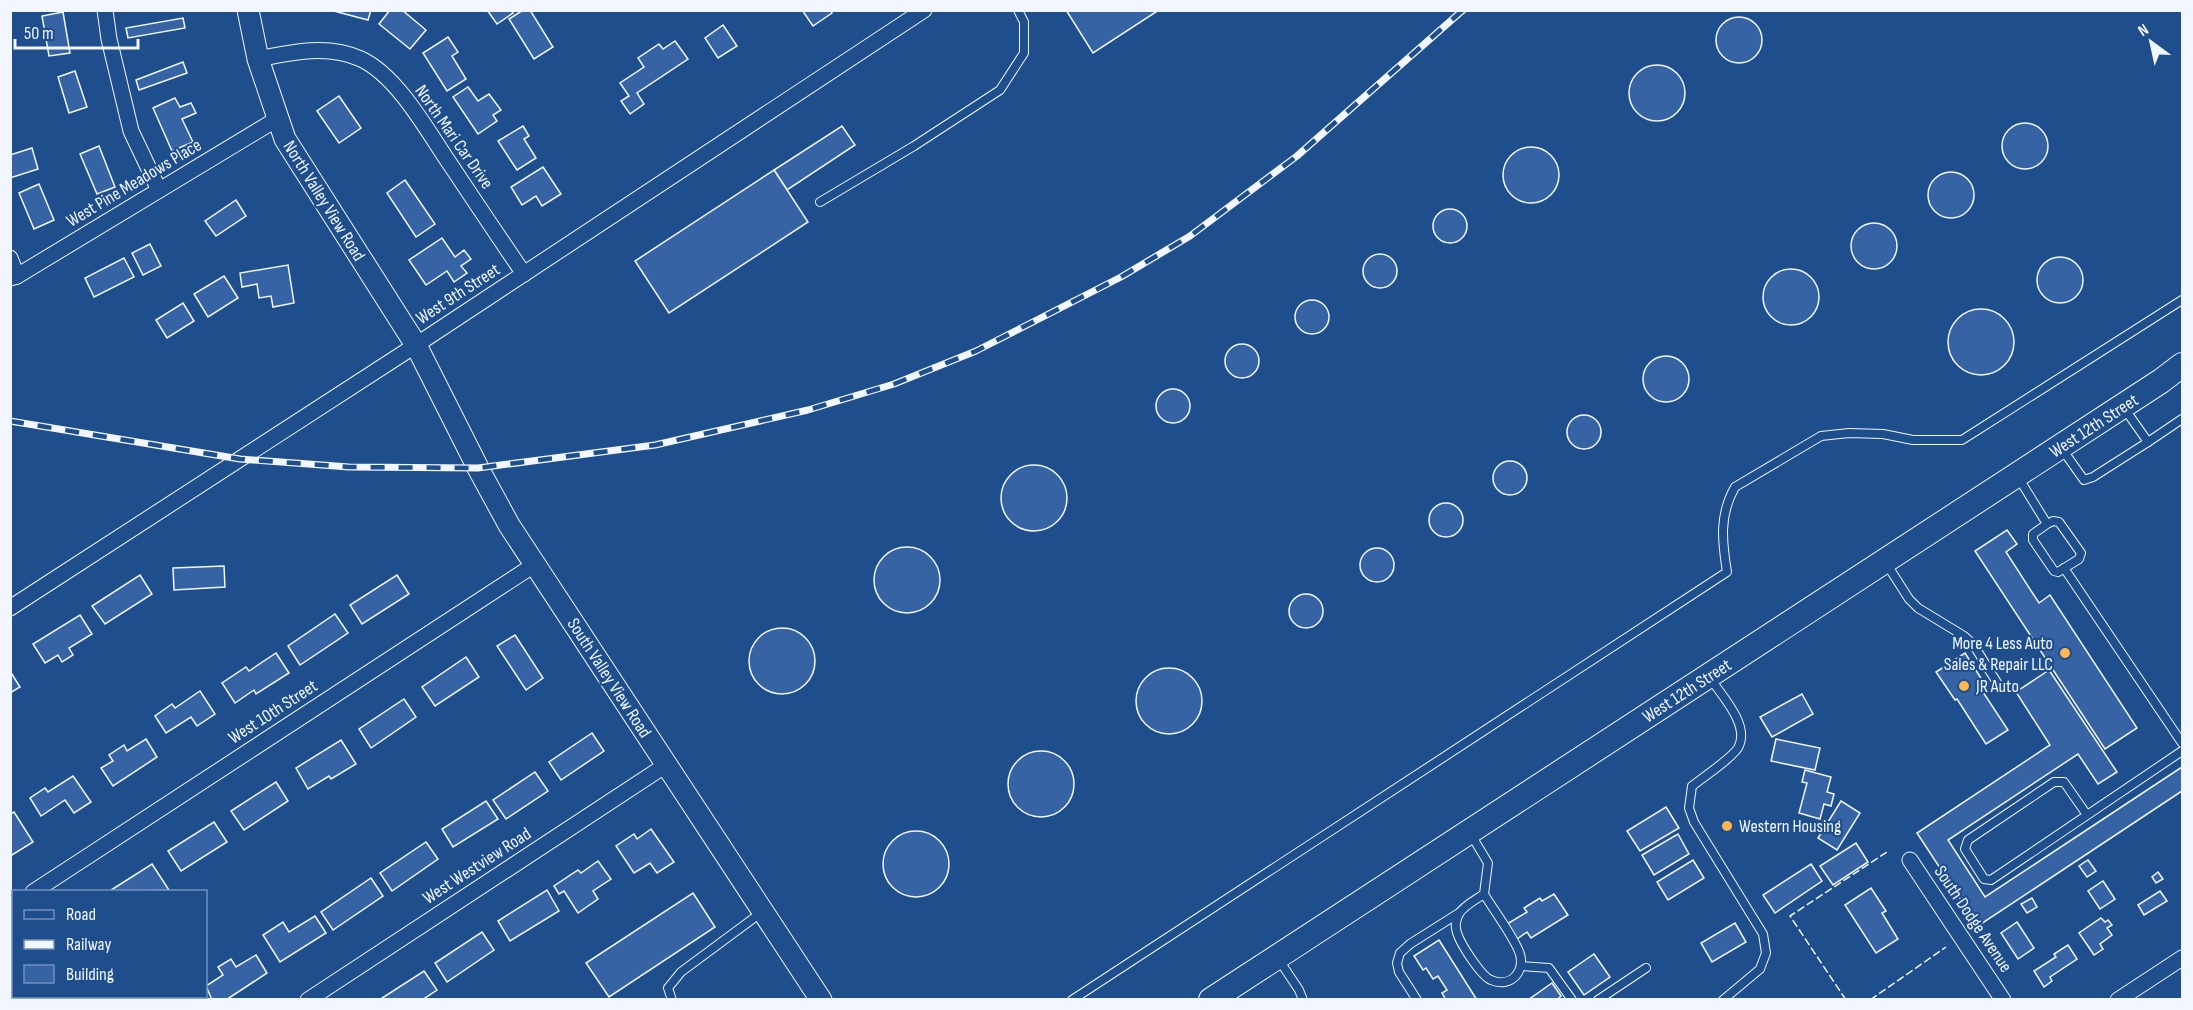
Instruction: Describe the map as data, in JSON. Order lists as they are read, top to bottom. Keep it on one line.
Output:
{"streets":{"main road":["West 12th Street"],"street":["North Mari Car Drive","West Pine Meadows Place","North Valley View Road","West 9th Street","South Valley View Road","West 10th Street","West Westview Road","South Dodge Avenue"]},"crossings":[["North Mari Car Drive","North Valley View Road"],["North Mari Car Drive","West 9th Street"],["West Pine Meadows Place","North Valley View Road"],["North Valley View Road","West 9th Street"],["North Valley View Road","South Valley View Road"],["West 9th Street","South Valley View Road"],["South Valley View Road","West 10th Street"],["South Valley View Road","West Westview Road"]],"places":["More 4 Less Auto Sales & Repair LLC","JR Auto","Western Housing"],"legend":["Road","Railway","Building"],"scale_bar":"50 m","north":"top left"}
